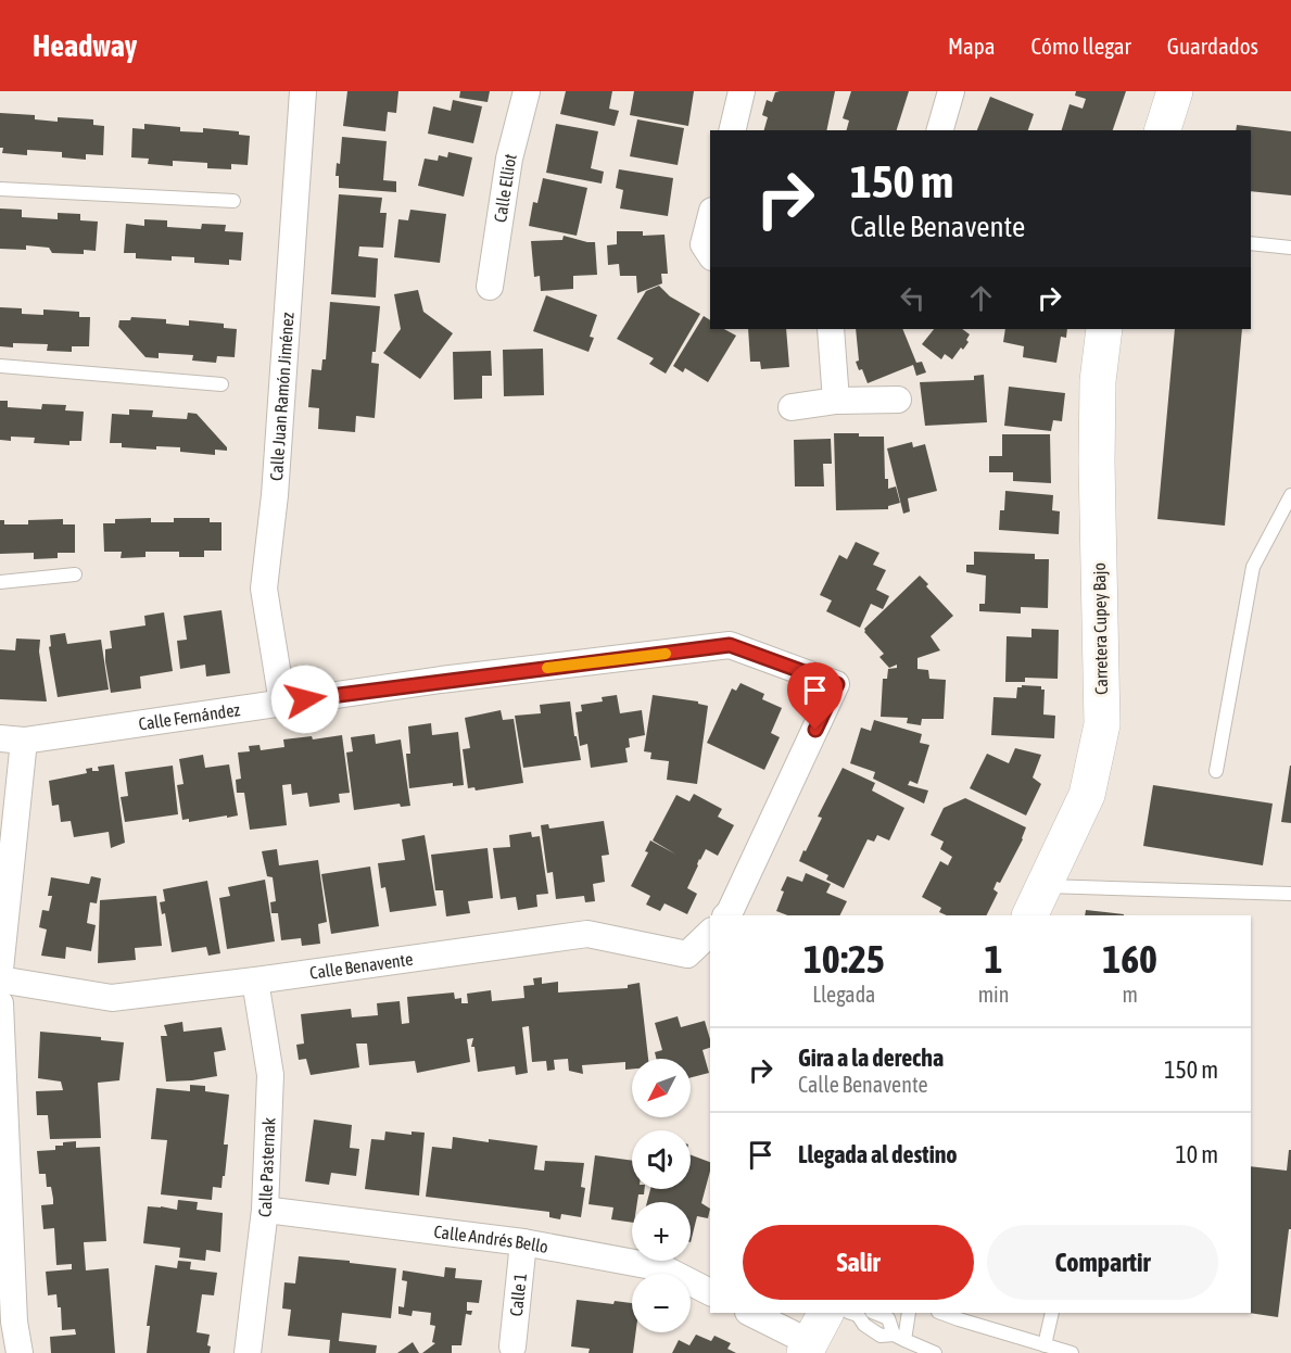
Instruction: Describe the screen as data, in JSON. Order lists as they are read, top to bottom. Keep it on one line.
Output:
{"streets":{"street":["Calle Elliot","Calle Juan Ramón Jiménez","Carretera Cupey Bajo","Calle Fernández","Calle Benavente","Calle Pasternak","Calle Andrés Bello","Calle 1"]},"crossings":[["Calle Juan Ramón Jiménez","Calle Fernández"],["Calle Benavente","Calle Pasternak"],["Calle Pasternak","Calle Andrés Bello"],["Calle Andrés Bello","Calle 1"]],"north":"bottom left","page":{"header":"Headway","nav":["Mapa","Cómo llegar","Guardados"],"turn":["150 m","Calle Benavente"],"eta":["10:25","Llegada","1","min","160","m"],"list":[{"name":"Gira a la derecha","note":"Calle Benavente","value":"150 m"},{"name":"Llegada al destino","value":"10 m"}],"map_buttons":["+","−"],"buttons":["Salir","Compartir"]}}
